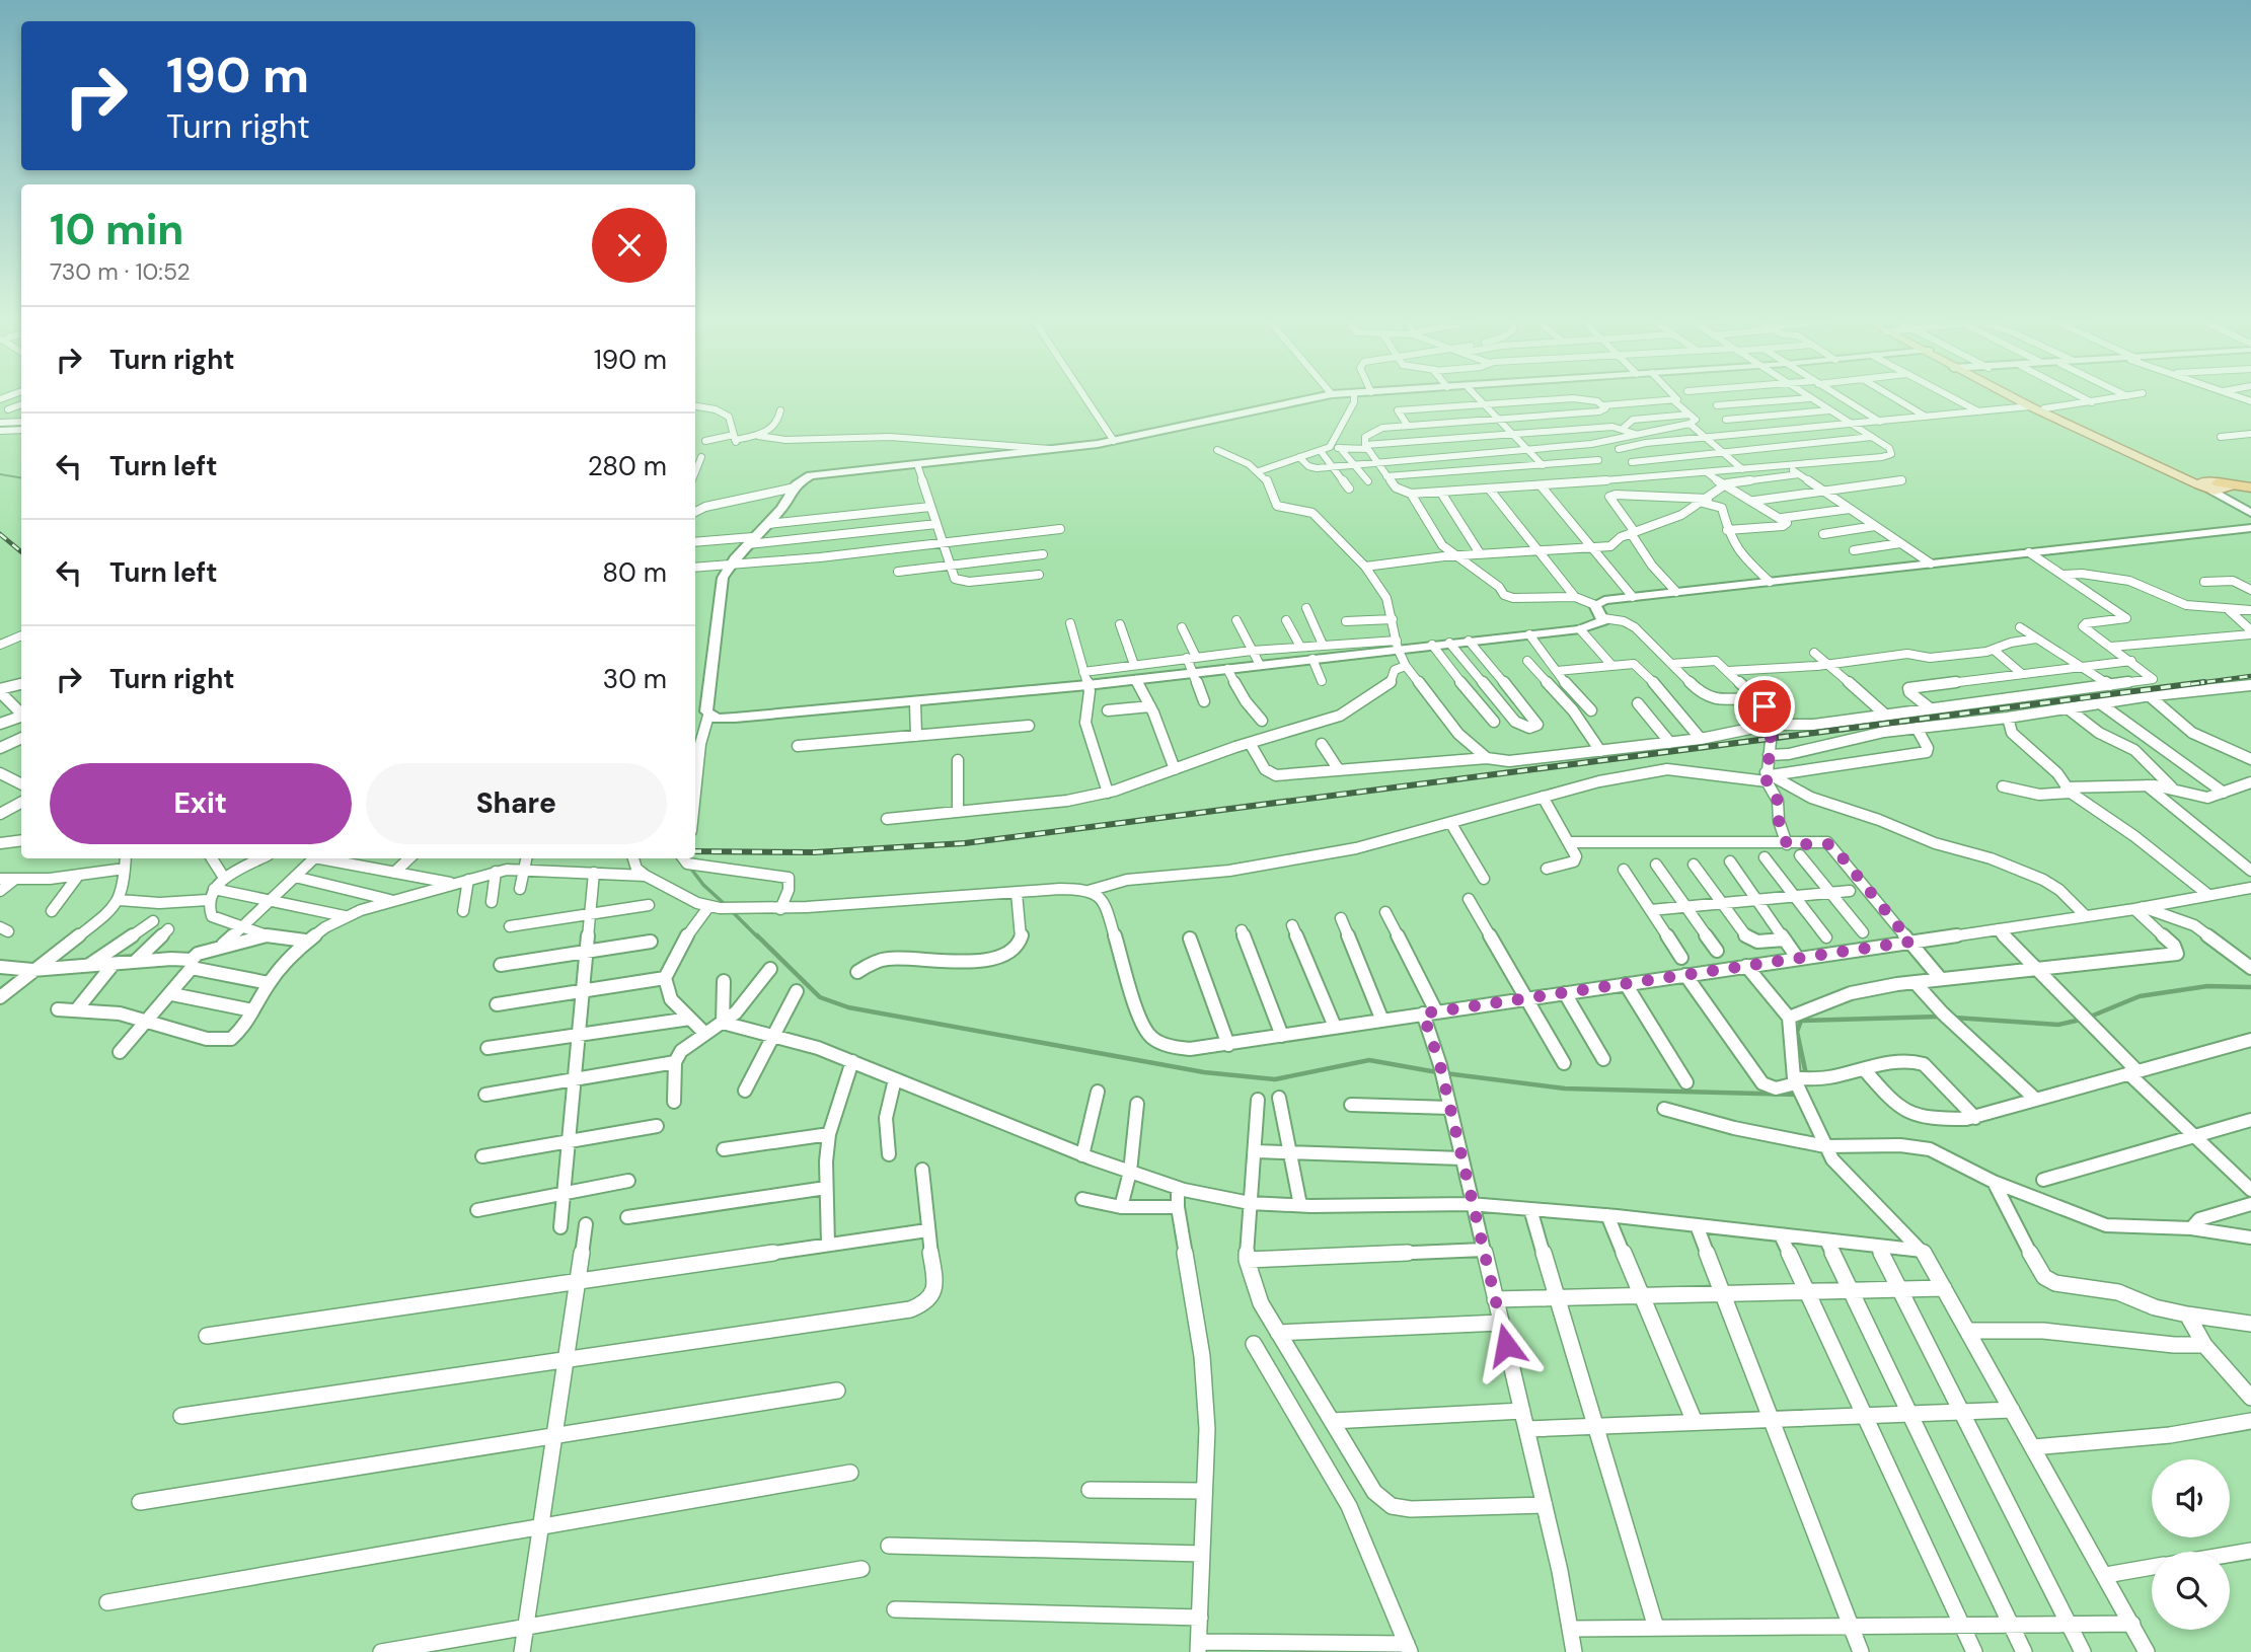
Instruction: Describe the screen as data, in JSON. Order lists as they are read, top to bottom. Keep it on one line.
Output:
{"page":{"turn":["190 m","Turn right"],"heading":["10 min","730 m · 10:52"],"list":[{"name":"Turn right","value":"190 m"},{"name":"Turn left","value":"280 m"},{"name":"Turn left","value":"80 m"},{"name":"Turn right","value":"30 m"}],"buttons":["Exit","Share"]}}
